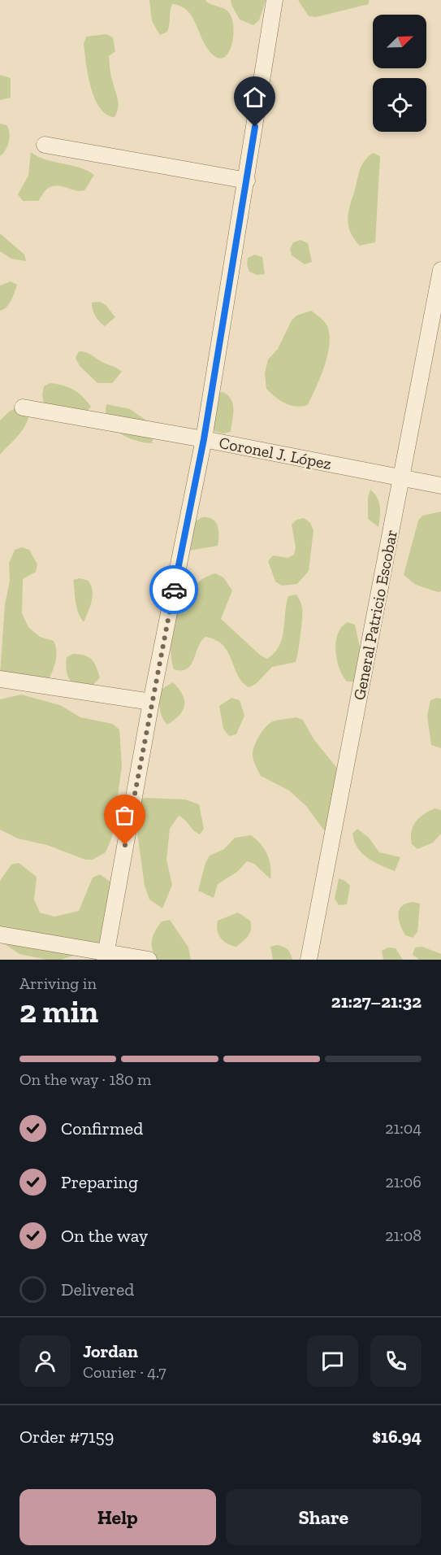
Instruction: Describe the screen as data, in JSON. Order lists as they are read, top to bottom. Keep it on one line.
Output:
{"streets":{"street":["Coronel J. López","General Patricio Escobar"]},"crossings":[["Coronel J. López","General Patricio Escobar"]],"north":"top right","page":{"heading":["2 min","Arriving in","21:27–21:32"],"panel":["Jordan","Courier · 4.7","Order #7159","$16.94"],"bar":"On the way · 180 m","list":[["Confirmed","21:04"],["Preparing","21:06"],["On the way","21:08"],"Delivered"],"buttons":["Help","Share"]}}
